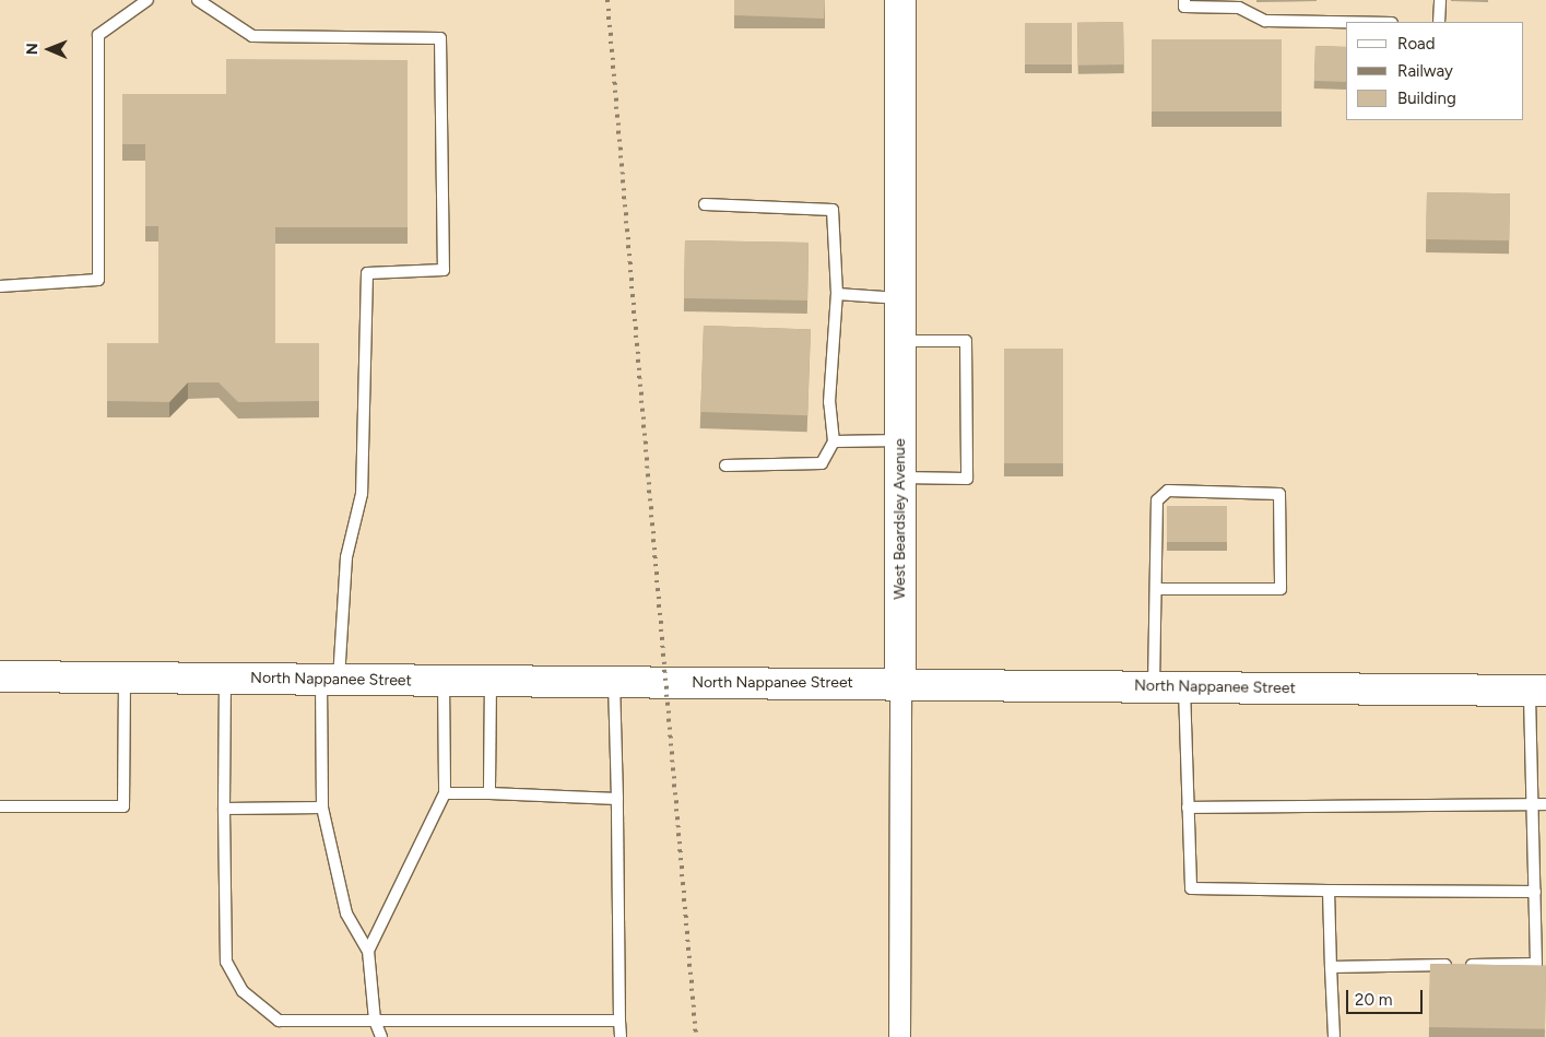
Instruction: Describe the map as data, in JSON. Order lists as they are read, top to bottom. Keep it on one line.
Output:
{"streets":{"main road":["West Beardsley Avenue","North Nappanee Street"]},"crossings":[["West Beardsley Avenue","North Nappanee Street"]],"legend":["Road","Railway","Building"],"scale_bar":"20 m","north":"left"}
